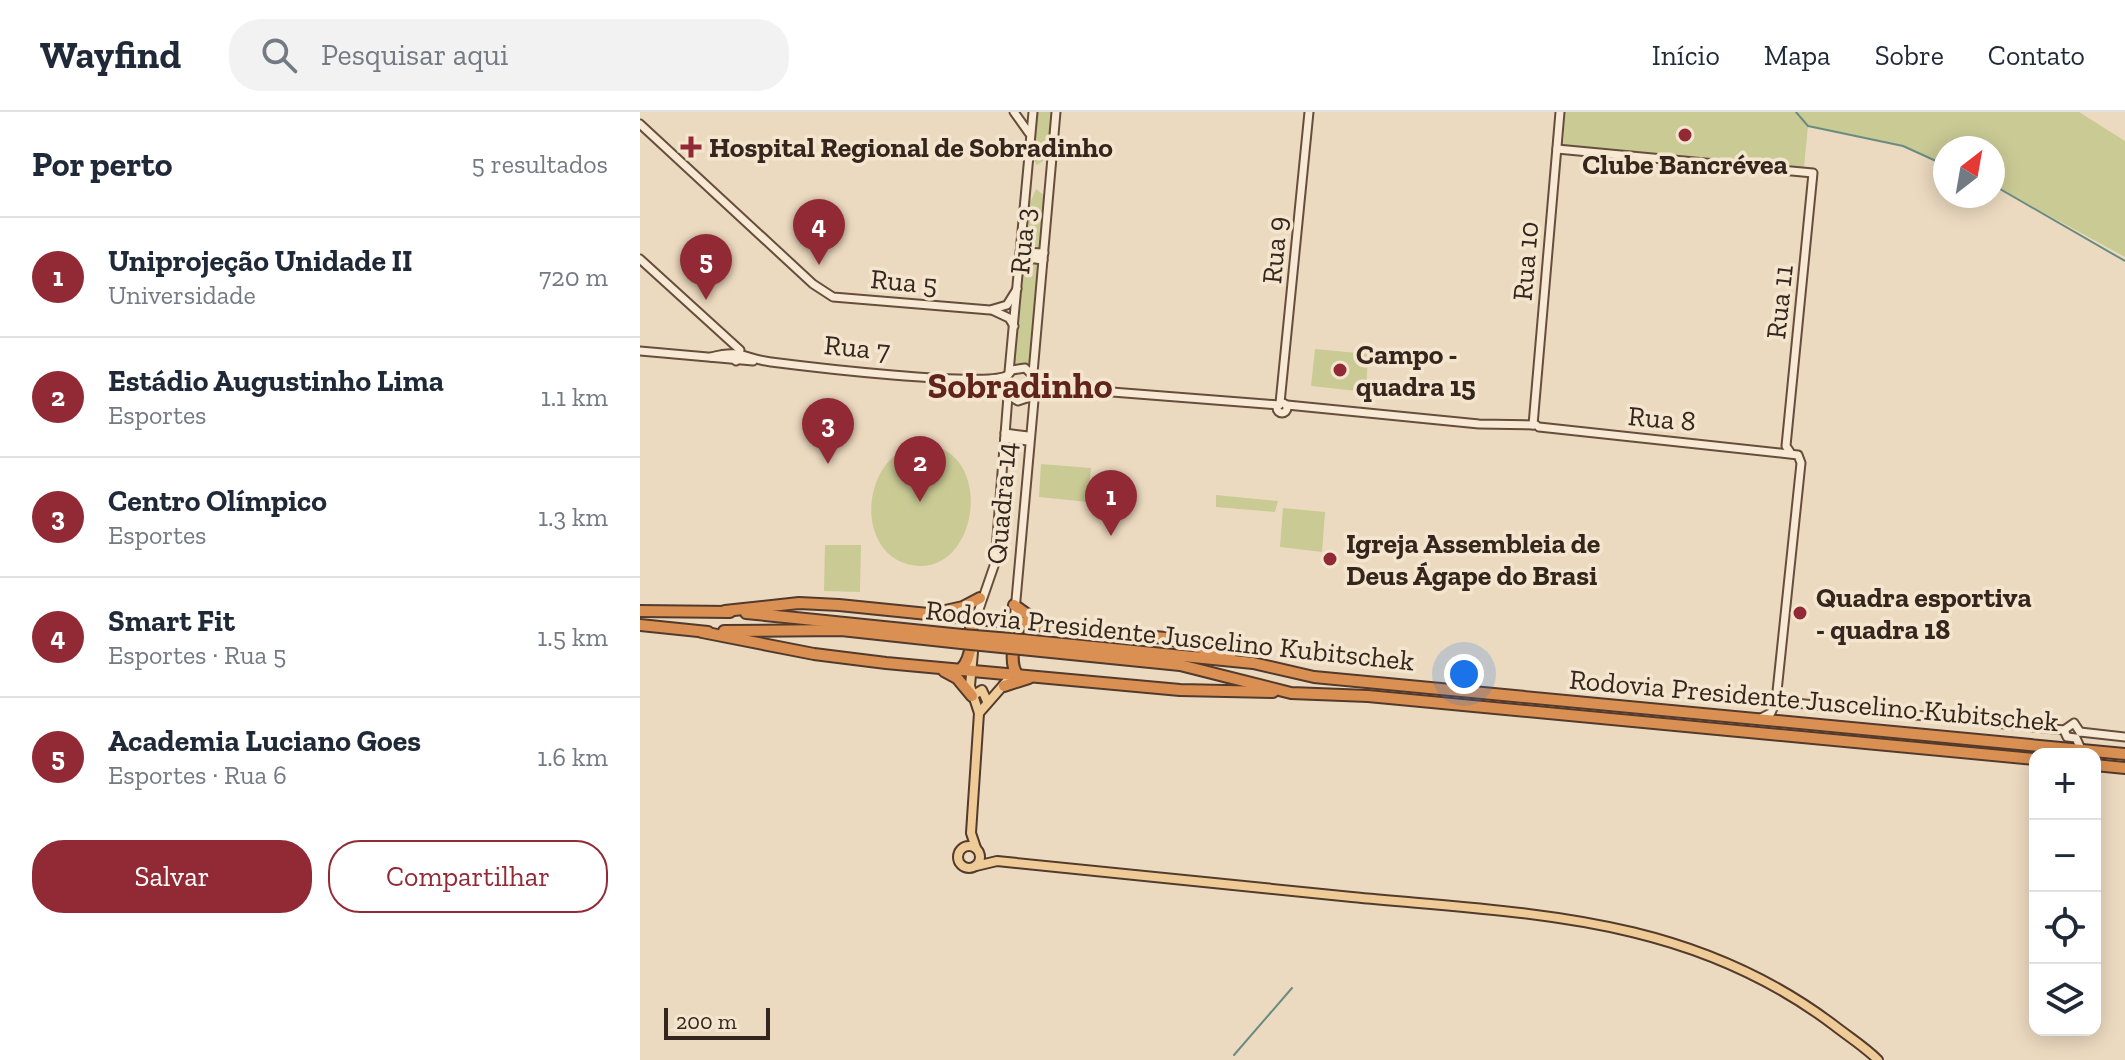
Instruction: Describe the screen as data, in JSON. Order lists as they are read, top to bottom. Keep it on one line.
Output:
{"streets":{"highway":["Rodovia Presidente Juscelino Kubitschek"],"main road":["Rua 3","Rua 9","Rua 10","Rua 5","Rua 11","Rua 7","Rua 8","Quadra 14"]},"crossings":[["Rua 3","Quadra 14"],["Rua 9","Rua 8"],["Rua 10","Rua 11"],["Rua 10","Rua 8"]],"districts":["Sobradinho"],"places":{"other":["Clube Bancrévea","Campo - quadra 15","Igreja Assembleia de Deus Ágape do Brasi","Quadra esportiva - quadra 18"],"health":["Hospital Regional de Sobradinho"]},"scale_bar":"200 m","north":"top right","page":{"header":"Wayfind","search":"Pesquisar aqui","nav":["Início","Mapa","Sobre","Contato"],"heading":["Por perto","5 resultados"],"pins":["4","5","3","2","1"],"list":[{"mark":"1","name":"Uniprojeção Unidade II","note":"Universidade","value":"720 m"},{"mark":"2","name":"Estádio Augustinho Lima","note":"Esportes","value":"1.1 km"},{"mark":"3","name":"Centro Olímpico","note":"Esportes","value":"1.3 km"},{"mark":"4","name":"Smart Fit","note":"Esportes · Rua 5","value":"1.5 km"},{"mark":"5","name":"Academia Luciano Goes","note":"Esportes · Rua 6","value":"1.6 km"}],"map_buttons":["+","−"],"buttons":["Salvar","Compartilhar"],"scale":"200 m"}}
